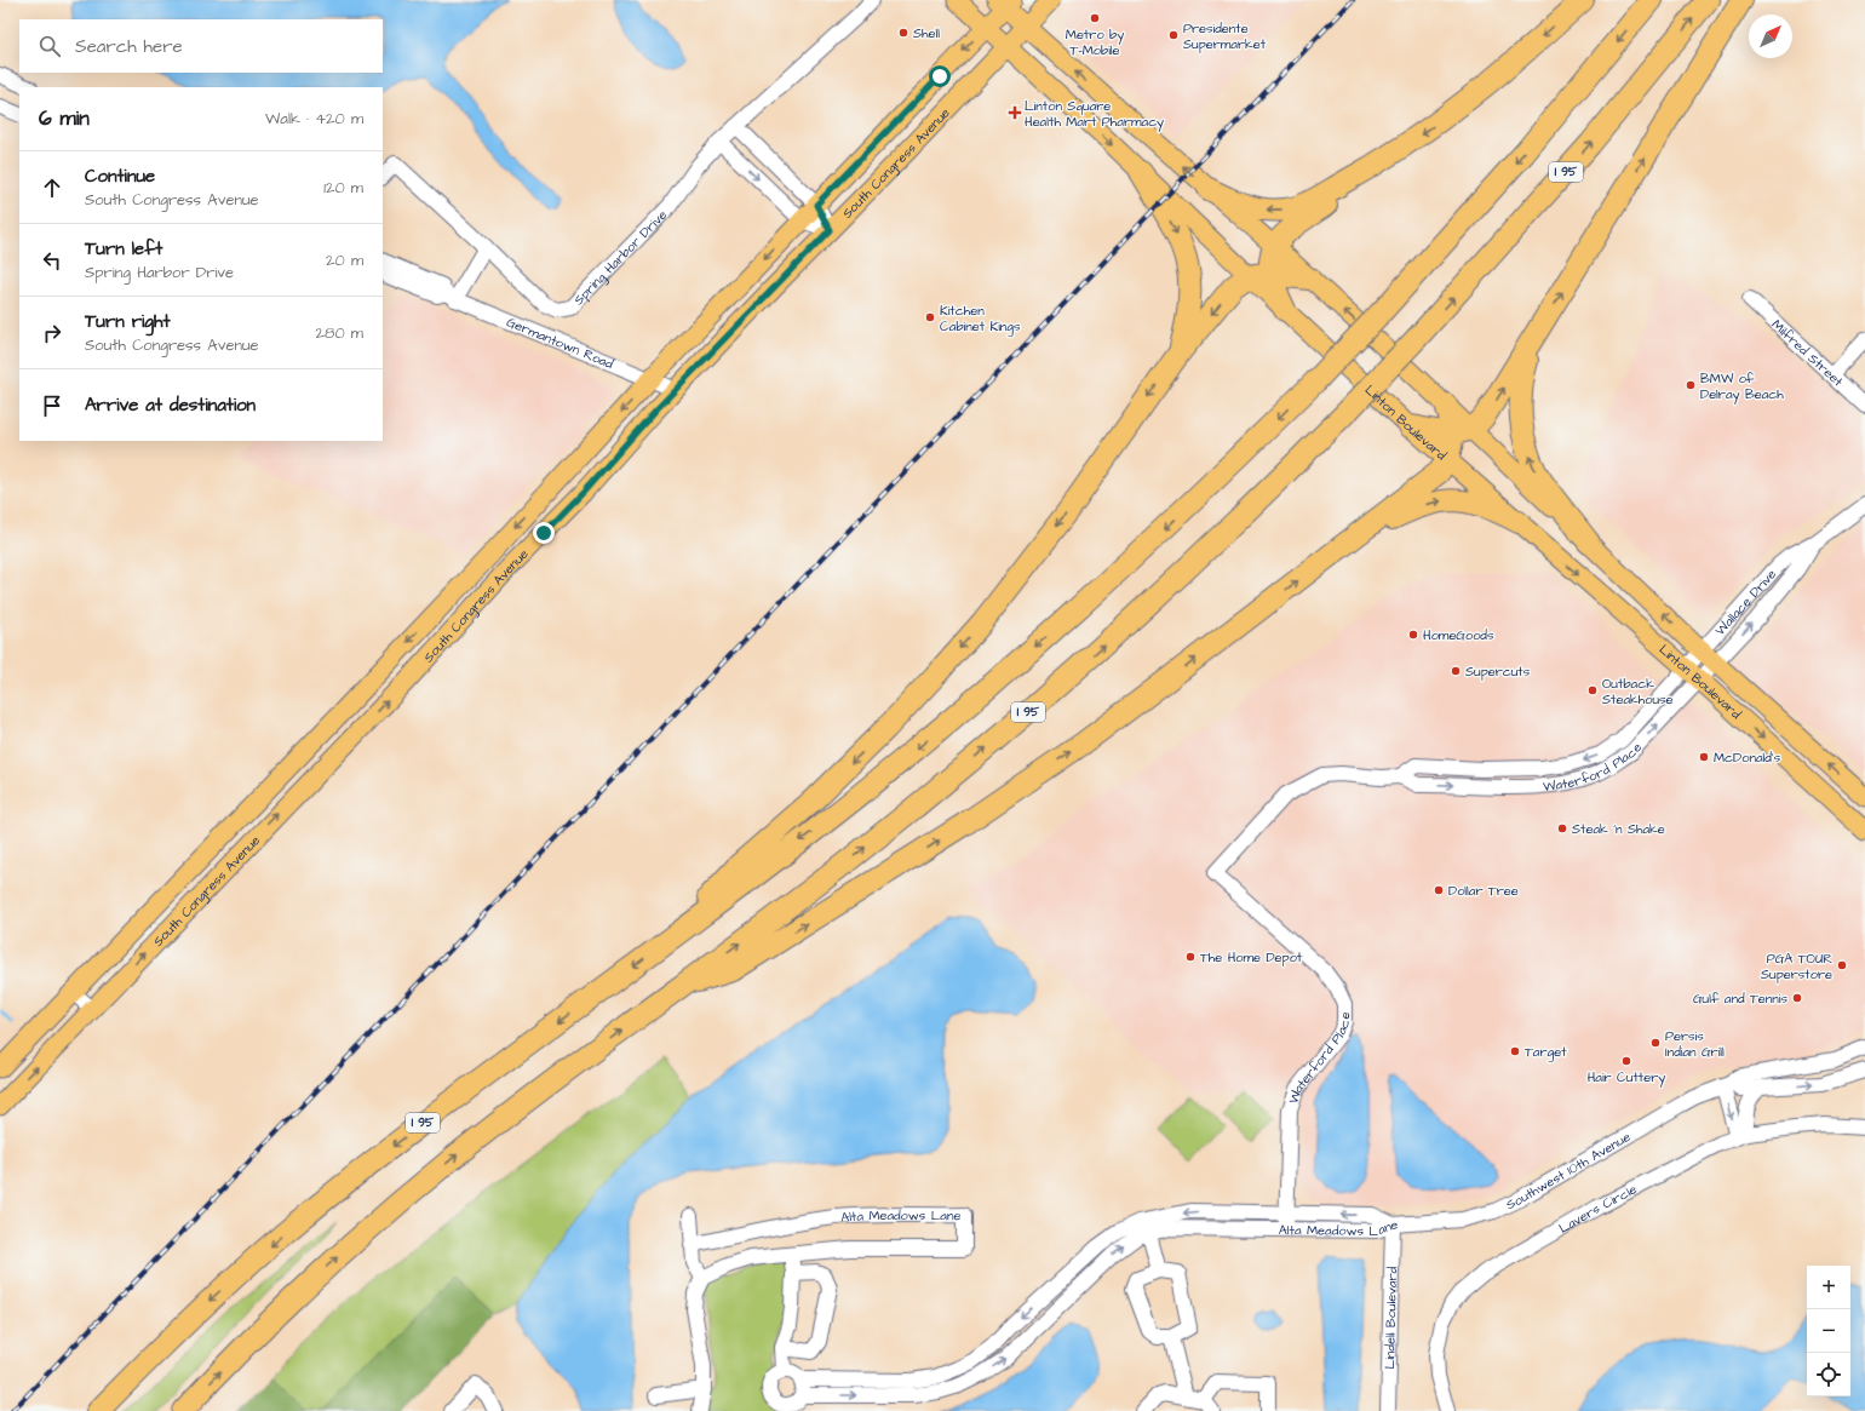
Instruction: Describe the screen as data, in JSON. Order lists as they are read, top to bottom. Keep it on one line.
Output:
{"streets":{"highway":["I 95"],"main road":["South Congress Avenue","Linton Boulevard"],"street":["Spring Harbor Drive","Germantown Road","Milfred Street","Wallace Drive","Waterford Place","Southwest 10th Avenue","Lavers Circle","Alta Meadows Lane","Lindell Boulevard"]},"crossings":[["South Congress Avenue","Germantown Road"],["South Congress Avenue","Linton Boulevard"],["Linton Boulevard","Wallace Drive"],["Linton Boulevard","Waterford Place"],["Wallace Drive","Waterford Place"],["Waterford Place","Alta Meadows Lane"],["Southwest 10th Avenue","Alta Meadows Lane"],["Southwest 10th Avenue","Lindell Boulevard"],["Alta Meadows Lane","Lindell Boulevard"]],"places":{"other":["Metro by T-Mobile","Shell","Presidente Supermarket","Kitchen Cabinet Kings","BMW of Delray Beach","HomeGoods","Supercuts","Outback Steakhouse","McDonald's","Steak 'n Shake","Dollar Tree","The Home Depot","PGA TOUR Superstore","Gulf and Tennis","Persis Indian Grill","Target","Hair Cuttery"],"health":["Linton Square Health Mart Pharmacy"]},"north":"top right","page":{"search":"Search here","heading":["6 min","Walk · 420 m"],"list":[["Continue","South Congress Avenue","120 m"],["Turn left","Spring Harbor Drive","20 m"],["Turn right","South Congress Avenue","280 m"],"Arrive at destination"],"map_buttons":["+","−"]}}
